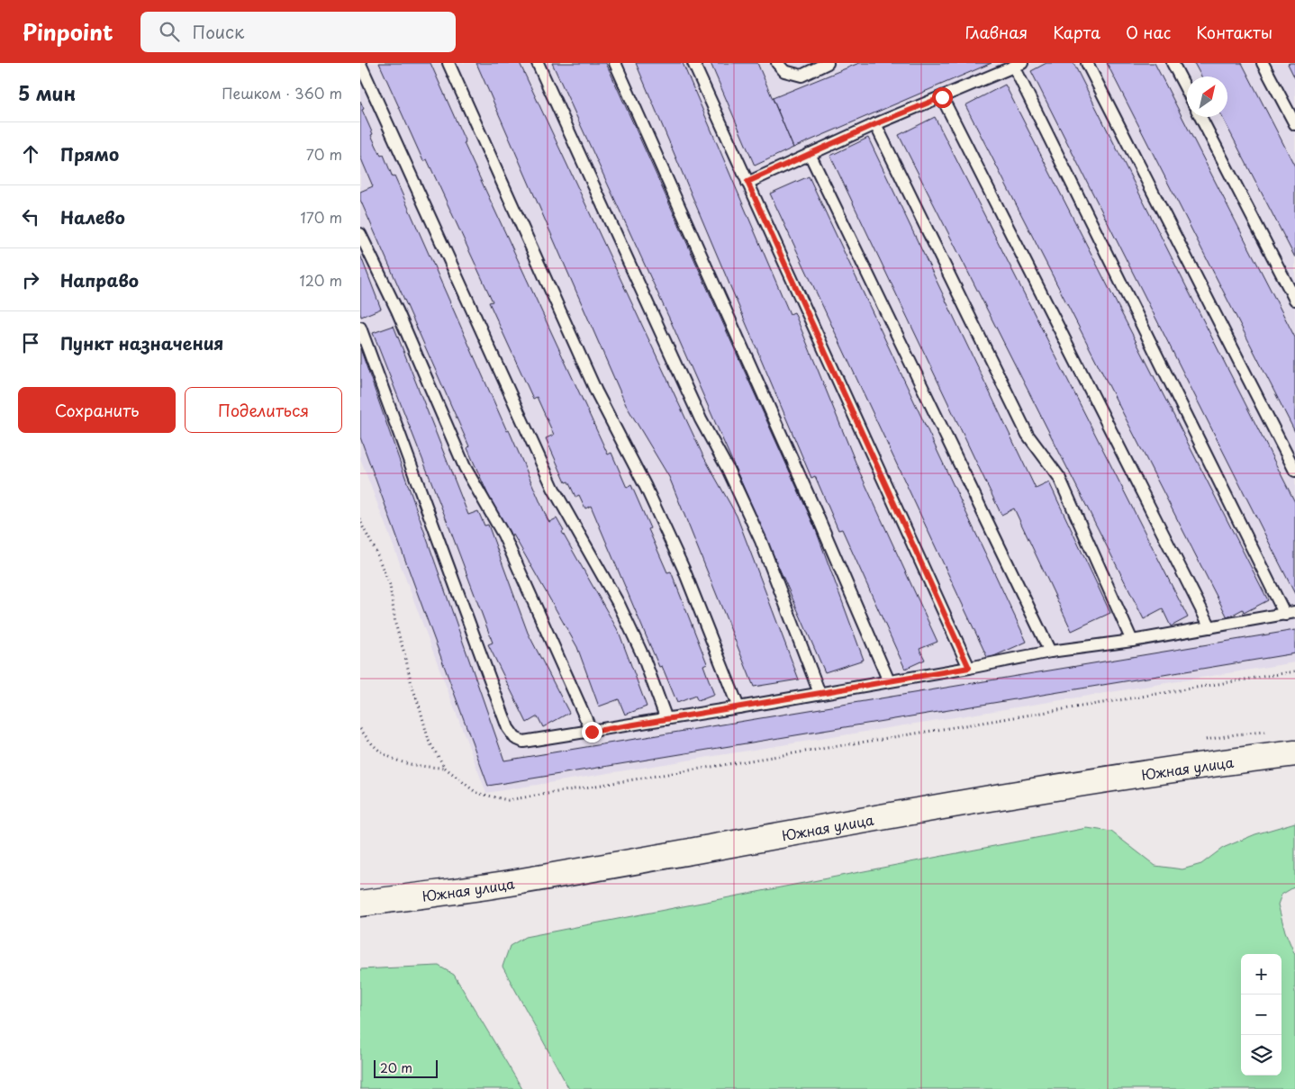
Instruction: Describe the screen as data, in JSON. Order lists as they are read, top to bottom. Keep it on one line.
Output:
{"streets":{"main road":["Южная улица"]},"scale_bar":"20 m","north":"top right","page":{"header":"Pinpoint","search":"Поиск","nav":["Главная","Карта","О нас","Контакты"],"heading":["5 мин","Пешком · 360 m"],"list":[["Прямо","70 m"],["Налево","170 m"],["Направо","120 m"],"Пункт назначения"],"buttons":["Сохранить","Поделиться"],"map_buttons":["+","−"],"scale":"20 m"}}
